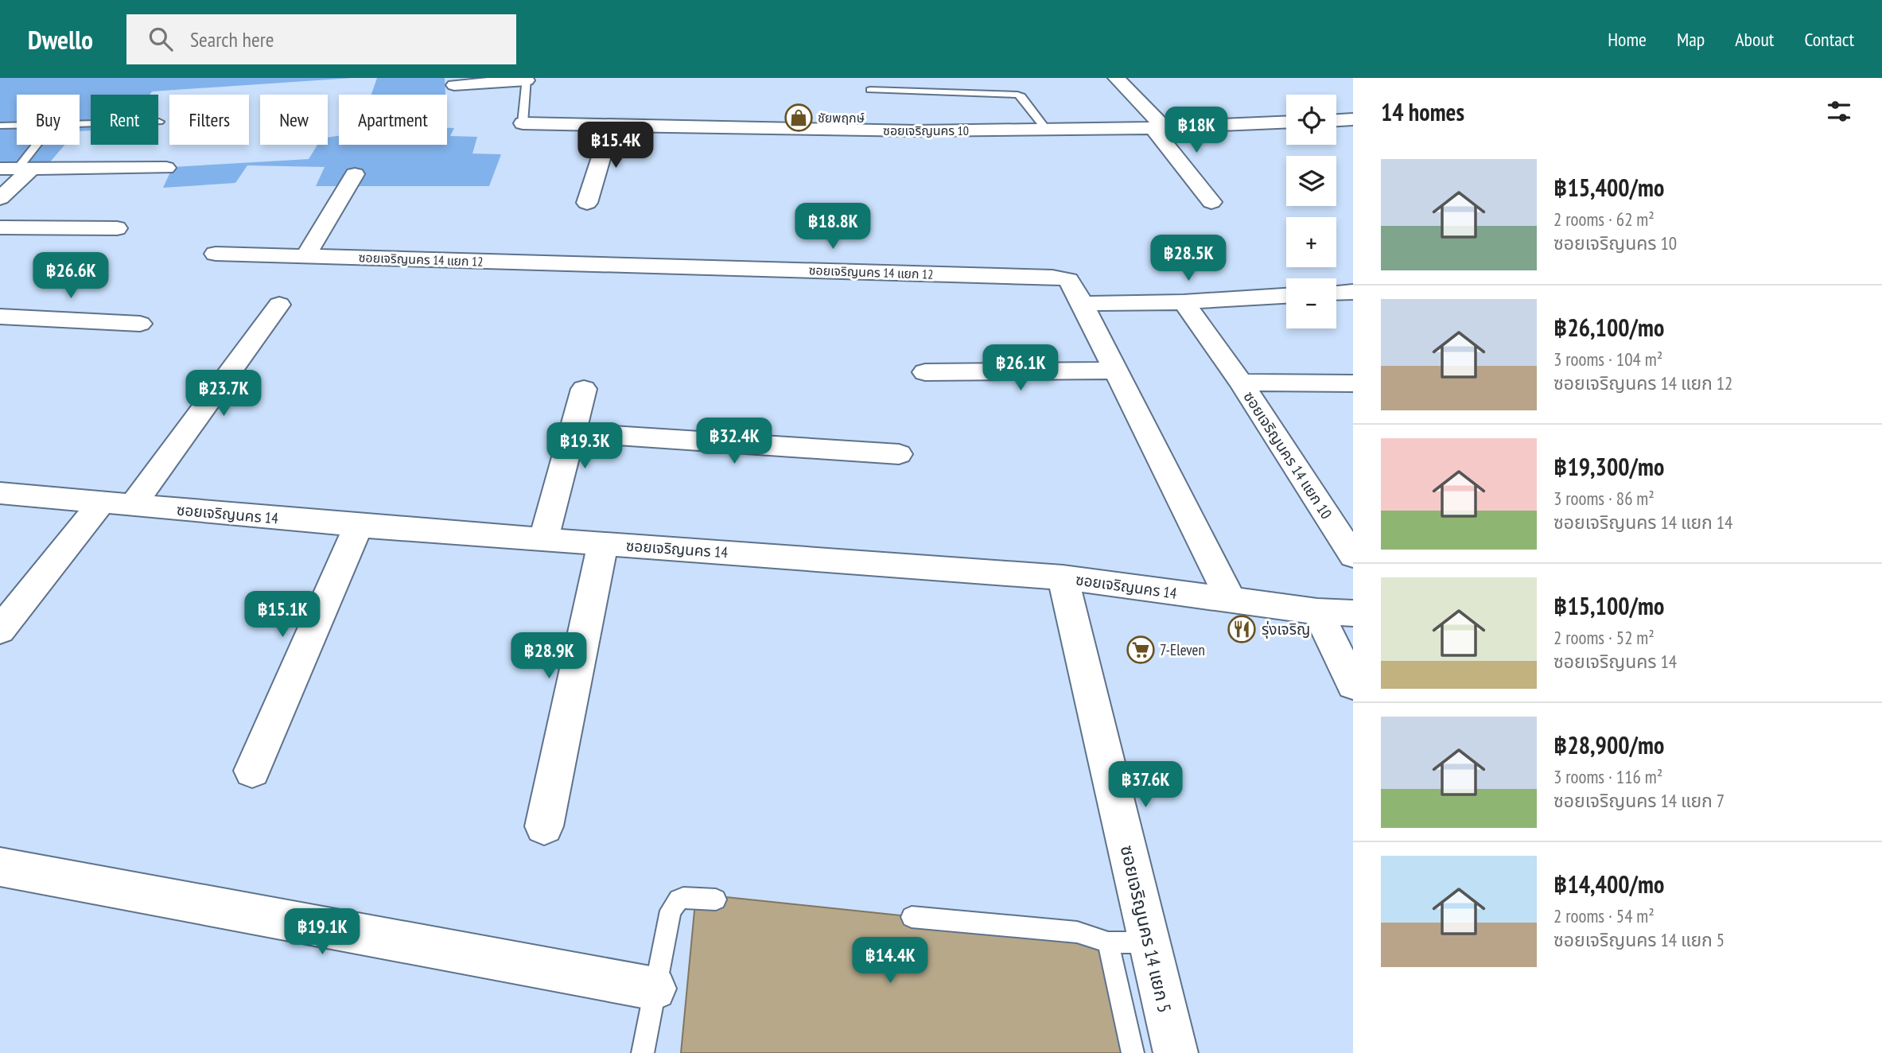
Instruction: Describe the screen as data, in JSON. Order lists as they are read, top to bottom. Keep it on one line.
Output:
{"streets":{"street":["ซอยเจริญนคร 10","ซอยเจริญนคร 14 แยก 12","ซอยเจริญนคร 14 แยก 10","ซอยเจริญนคร 14","ซอยเจริญนคร 14 แยก 5"]},"crossings":[["ซอยเจริญนคร 14 แยก 12","ซอยเจริญนคร 14"],["ซอยเจริญนคร 14","ซอยเจริญนคร 14 แยก 5"]],"places":{"shop":["ชัยพฤกษ์"],"restaurant":["รุ่งเจริญ"],"supermarket":["7-Eleven"]},"page":{"header":"Dwello","search":"Search here","nav":["Home","Map","About","Contact"],"heading":"14 homes","map_buttons":["+","−"],"chip":["Buy","Rent","Filters","New","Apartment"],"price":["฿18K","฿15.4K","฿18.8K","฿28.5K","฿26.6K","฿26.1K","฿23.7K","฿32.4K","฿19.3K","฿15.1K","฿28.9K","฿37.6K","฿19.1K","฿14.4K"],"list":[{"name":"฿15,400/mo","note":"2 rooms · 62 m² · ซอยเจริญนคร 10"},{"name":"฿26,100/mo","note":"3 rooms · 104 m² · ซอยเจริญนคร 14 แยก 12"},{"name":"฿19,300/mo","note":"3 rooms · 86 m² · ซอยเจริญนคร 14 แยก 14"},{"name":"฿15,100/mo","note":"2 rooms · 52 m² · ซอยเจริญนคร 14"},{"name":"฿28,900/mo","note":"3 rooms · 116 m² · ซอยเจริญนคร 14 แยก 7"},{"name":"฿14,400/mo","note":"2 rooms · 54 m² · ซอยเจริญนคร 14 แยก 5"}]}}
